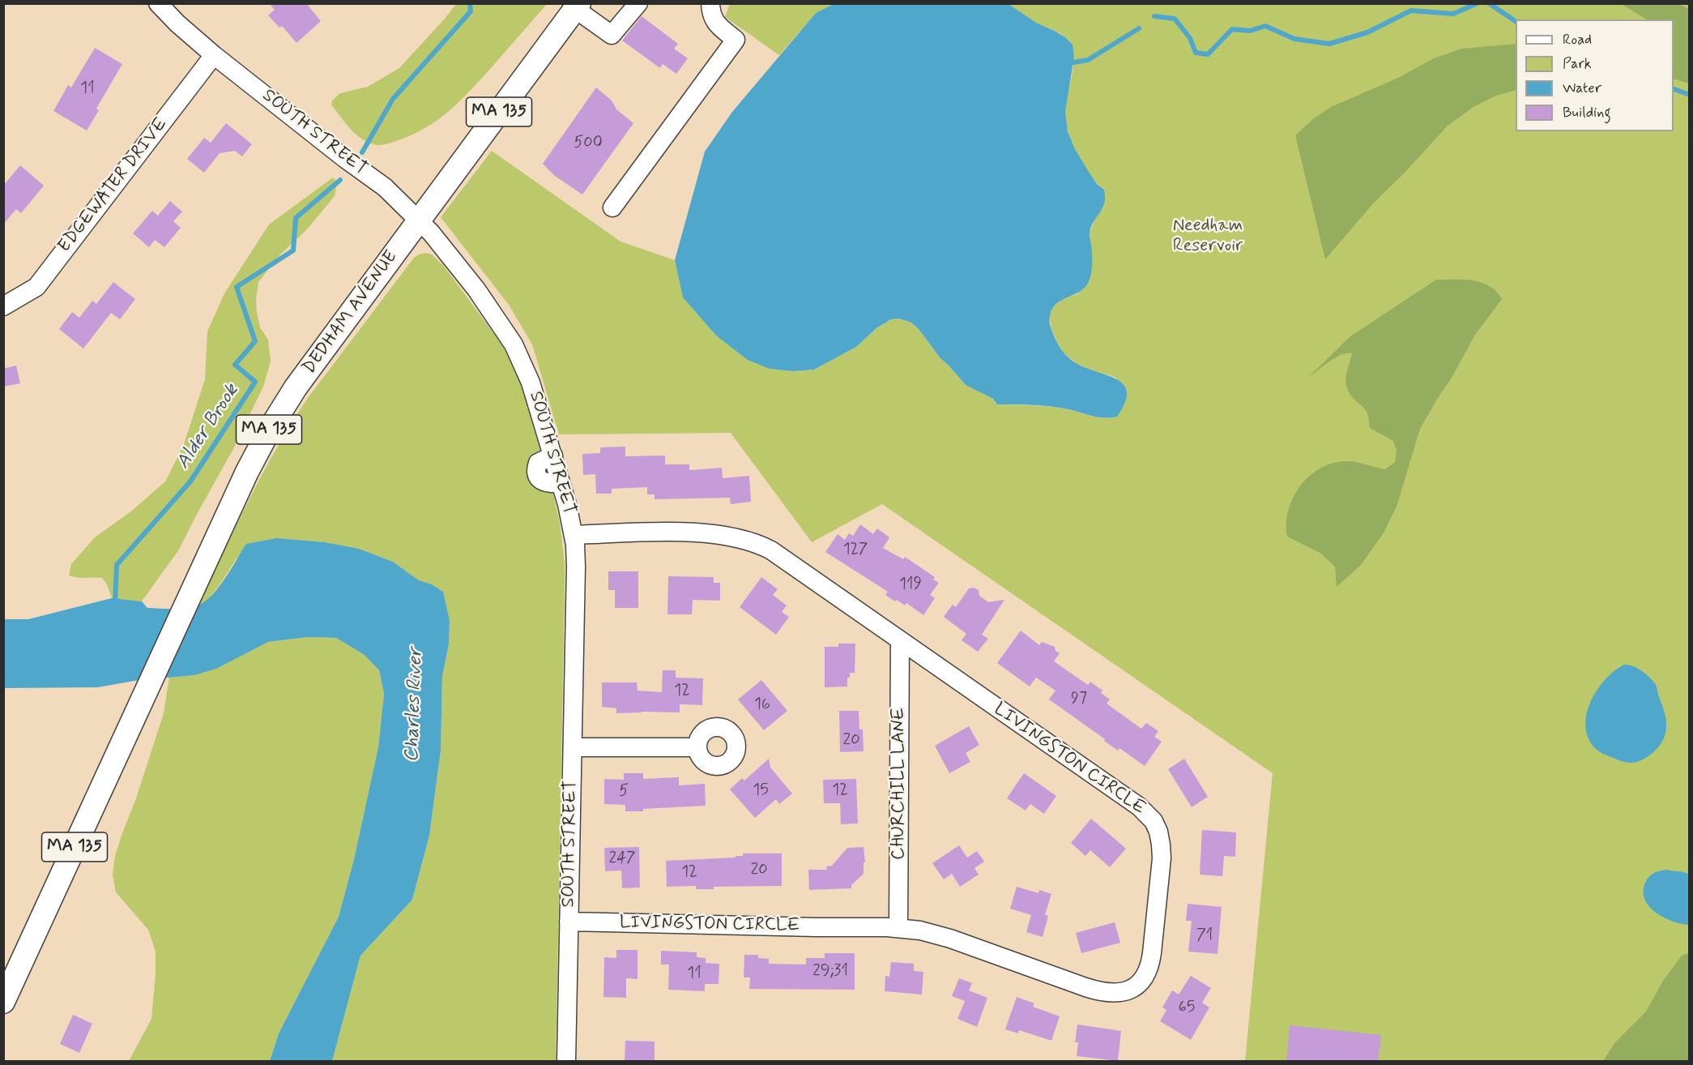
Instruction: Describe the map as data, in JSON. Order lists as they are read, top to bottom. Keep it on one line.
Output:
{"streets":{"main road":["MA 135","DEDHAM AVENUE"],"street":["SOUTH STREET","EDGEWATER DRIVE","LIVINGSTON CIRCLE","CHURCHILL LANE"]},"crossings":[["SOUTH STREET","EDGEWATER DRIVE"],["SOUTH STREET","DEDHAM AVENUE"],["SOUTH STREET","LIVINGSTON CIRCLE"],["LIVINGSTON CIRCLE","CHURCHILL LANE"]],"water":["Alder Brook","Charles River"],"parks":["Needham Reservoir"],"house_numbers":["11","500","127","119","12","97","16","20","15","12","5","247","20","12","71","29;31","11","65"],"legend":["Road","Park","Water","Building"]}
